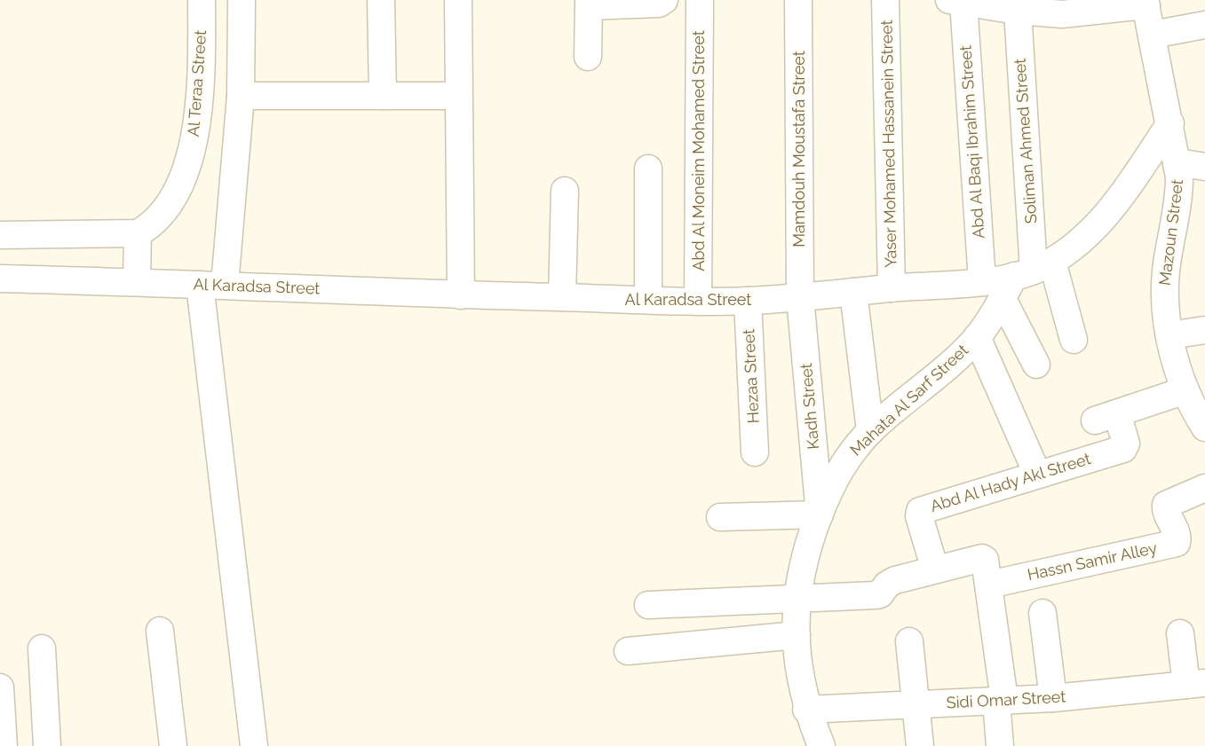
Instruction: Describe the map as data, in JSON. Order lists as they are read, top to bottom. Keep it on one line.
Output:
{"streets":{"street":["Al Teraa Street","Soliman Ahmed Street","Abd Al Baqi Ibrahim Street","Yaser Mohamed Hassanein Street","Mamdouh Moustafa Street","Abd Al Moneim Mohamed Street","Mazoun Street","Al Karadsa Street","Hezaa Street","Mahata Al Sarf Street","Kadh Street","Abd Al Hady Akl Street","Hassn Samir Alley","Sidi Omar Street"]},"crossings":[["Soliman Ahmed Street","Al Karadsa Street"],["Soliman Ahmed Street","Mahata Al Sarf Street"],["Abd Al Baqi Ibrahim Street","Al Karadsa Street"],["Yaser Mohamed Hassanein Street","Al Karadsa Street"],["Mamdouh Moustafa Street","Al Karadsa Street"],["Mamdouh Moustafa Street","Kadh Street"],["Abd Al Moneim Mohamed Street","Al Karadsa Street"],["Mazoun Street","Al Karadsa Street"],["Mazoun Street","Abd Al Hady Akl Street"],["Al Karadsa Street","Hezaa Street"],["Al Karadsa Street","Mahata Al Sarf Street"],["Al Karadsa Street","Kadh Street"],["Mahata Al Sarf Street","Kadh Street"],["Mahata Al Sarf Street","Sidi Omar Street"]]}
